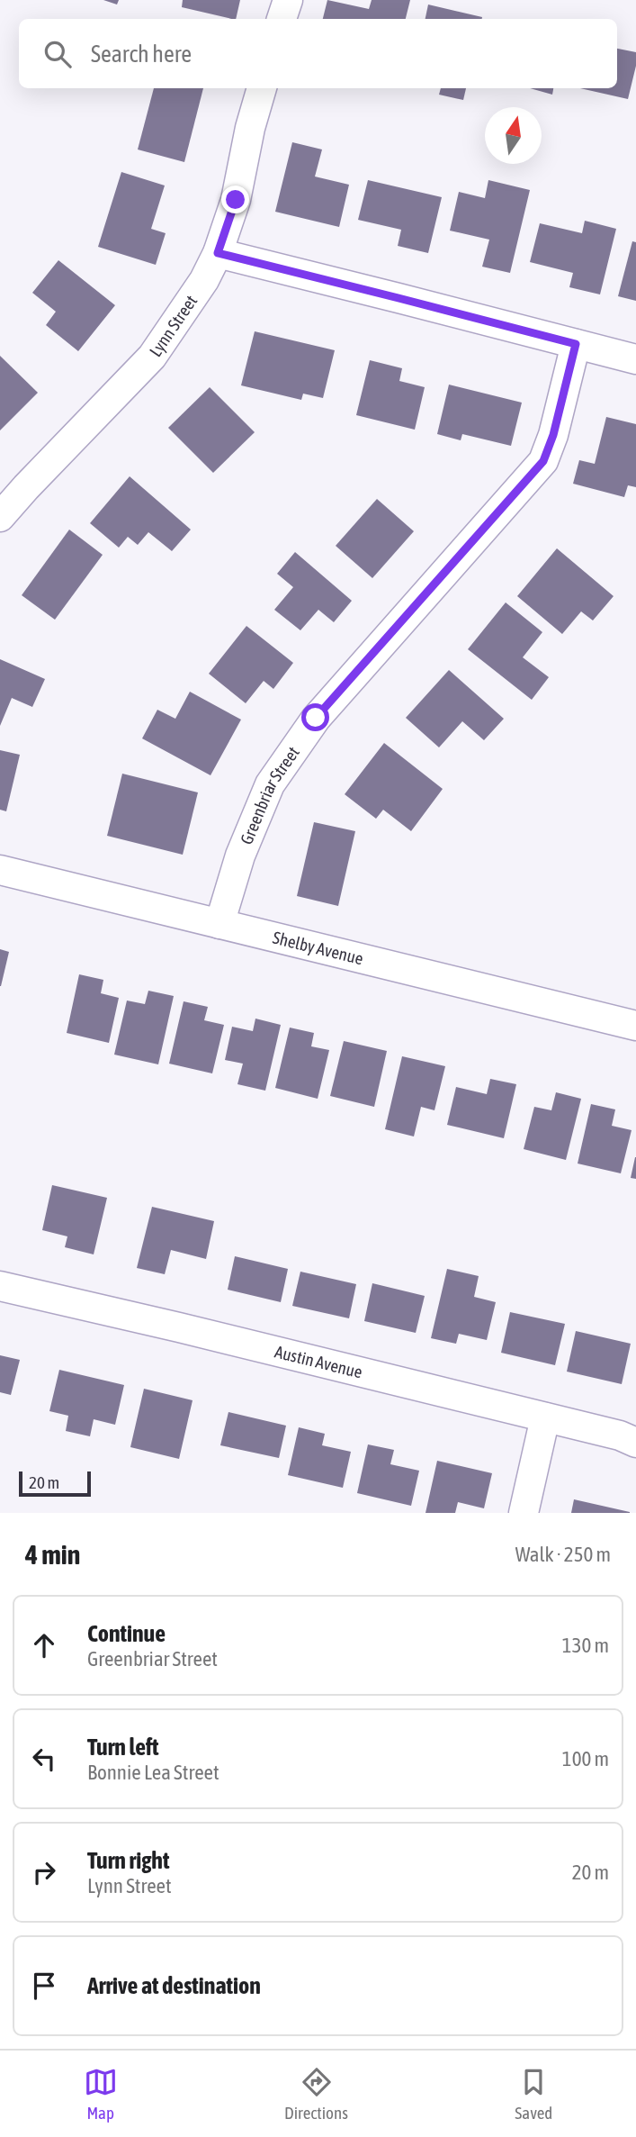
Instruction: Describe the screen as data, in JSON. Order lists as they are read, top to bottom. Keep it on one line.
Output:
{"streets":{"street":["Lynn Street","Greenbriar Street","Shelby Avenue","Austin Avenue"]},"crossings":[["Greenbriar Street","Shelby Avenue"]],"scale_bar":"20 m","north":"top","page":{"search":"Search here","scale":"20 m","heading":["4 min","Walk · 250 m"],"list":[["Continue","Greenbriar Street","130 m"],["Turn left","Bonnie Lea Street","100 m"],["Turn right","Lynn Street","20 m"],"Arrive at destination"],"nav":["Map","Directions","Saved"]}}
